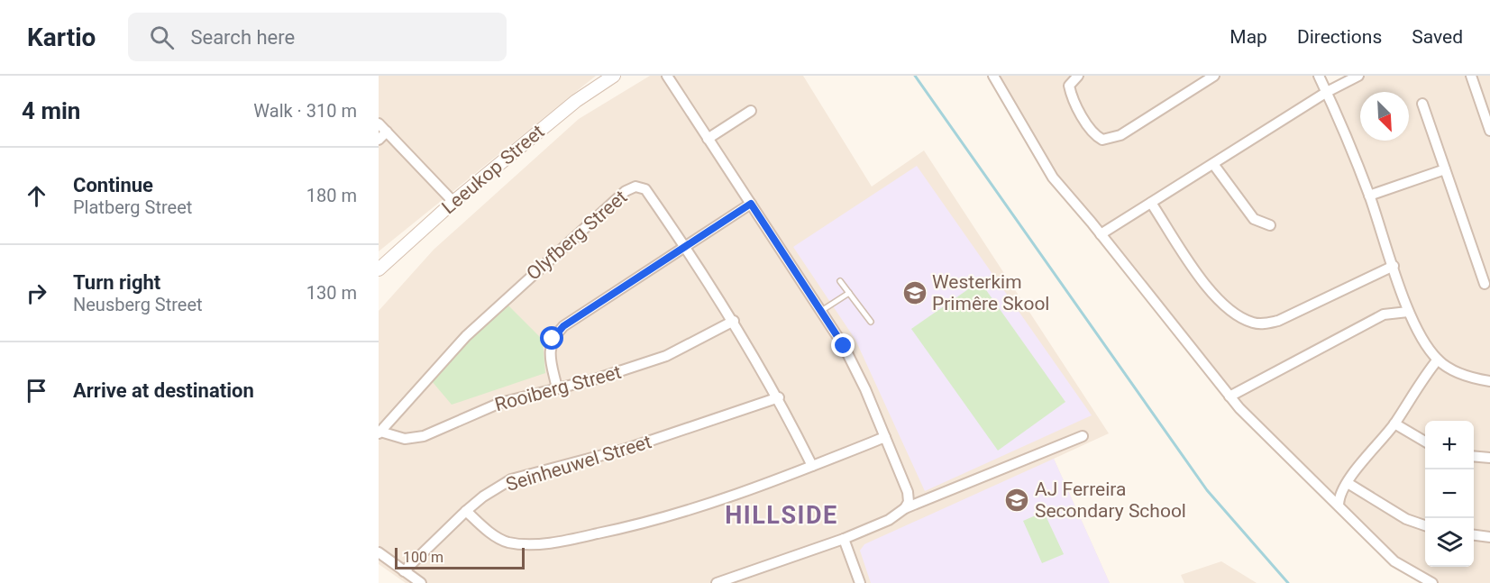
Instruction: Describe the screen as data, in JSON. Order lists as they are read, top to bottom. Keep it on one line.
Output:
{"streets":{"street":["Leeukop Street","Olyfberg Street","Rooiberg Street","Seinheuwel Street"]},"crossings":[["Olyfberg Street","Rooiberg Street"],["Olyfberg Street","Seinheuwel Street"]],"districts":["HILLSIDE"],"places":{"school or university":["Westerkim Primêre Skool","AJ Ferreira Secondary School"]},"scale_bar":"100 m","north":"bottom right","page":{"header":"Kartio","search":"Search here","nav":["Map","Directions","Saved"],"heading":["4 min","Walk · 310 m"],"list":[["Continue","Platberg Street","180 m"],["Turn right","Neusberg Street","130 m"],"Arrive at destination"],"map_buttons":["+","−"],"scale":"100 m"}}
